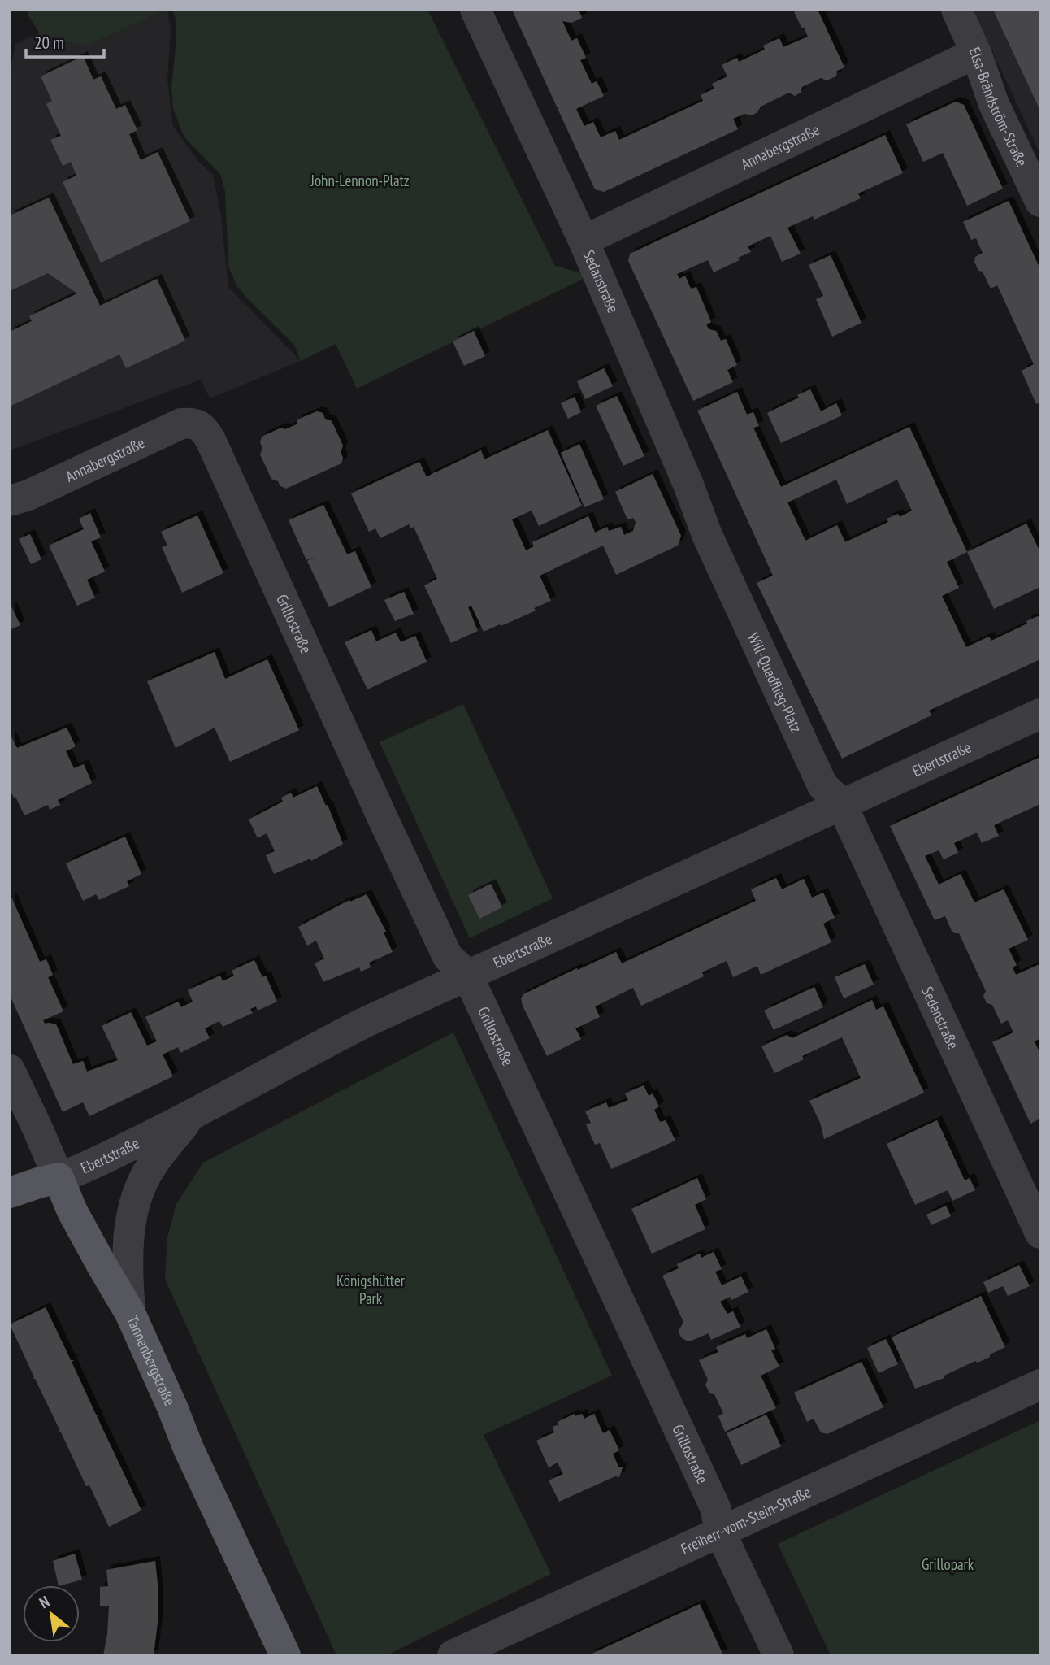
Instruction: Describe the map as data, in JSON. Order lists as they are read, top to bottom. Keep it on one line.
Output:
{"streets":{"main road":["Ebertstraße","Tannenbergstraße"],"street":["Elsa-Brändström-Straße","Annabergstraße","Sedanstraße","Grillostraße","Will-Quadflieg-Platz","Freiherr-vom-Stein-Straße"]},"crossings":[["Elsa-Brändström-Straße","Annabergstraße"],["Annabergstraße","Sedanstraße"],["Annabergstraße","Grillostraße"],["Sedanstraße","Will-Quadflieg-Platz"],["Sedanstraße","Ebertstraße"],["Grillostraße","Ebertstraße"],["Grillostraße","Freiherr-vom-Stein-Straße"],["Will-Quadflieg-Platz","Ebertstraße"],["Ebertstraße","Tannenbergstraße"]],"parks":["John-Lennon-Platz","Königshütter Park","Grillopark"],"scale_bar":"20 m","north":"top left"}
